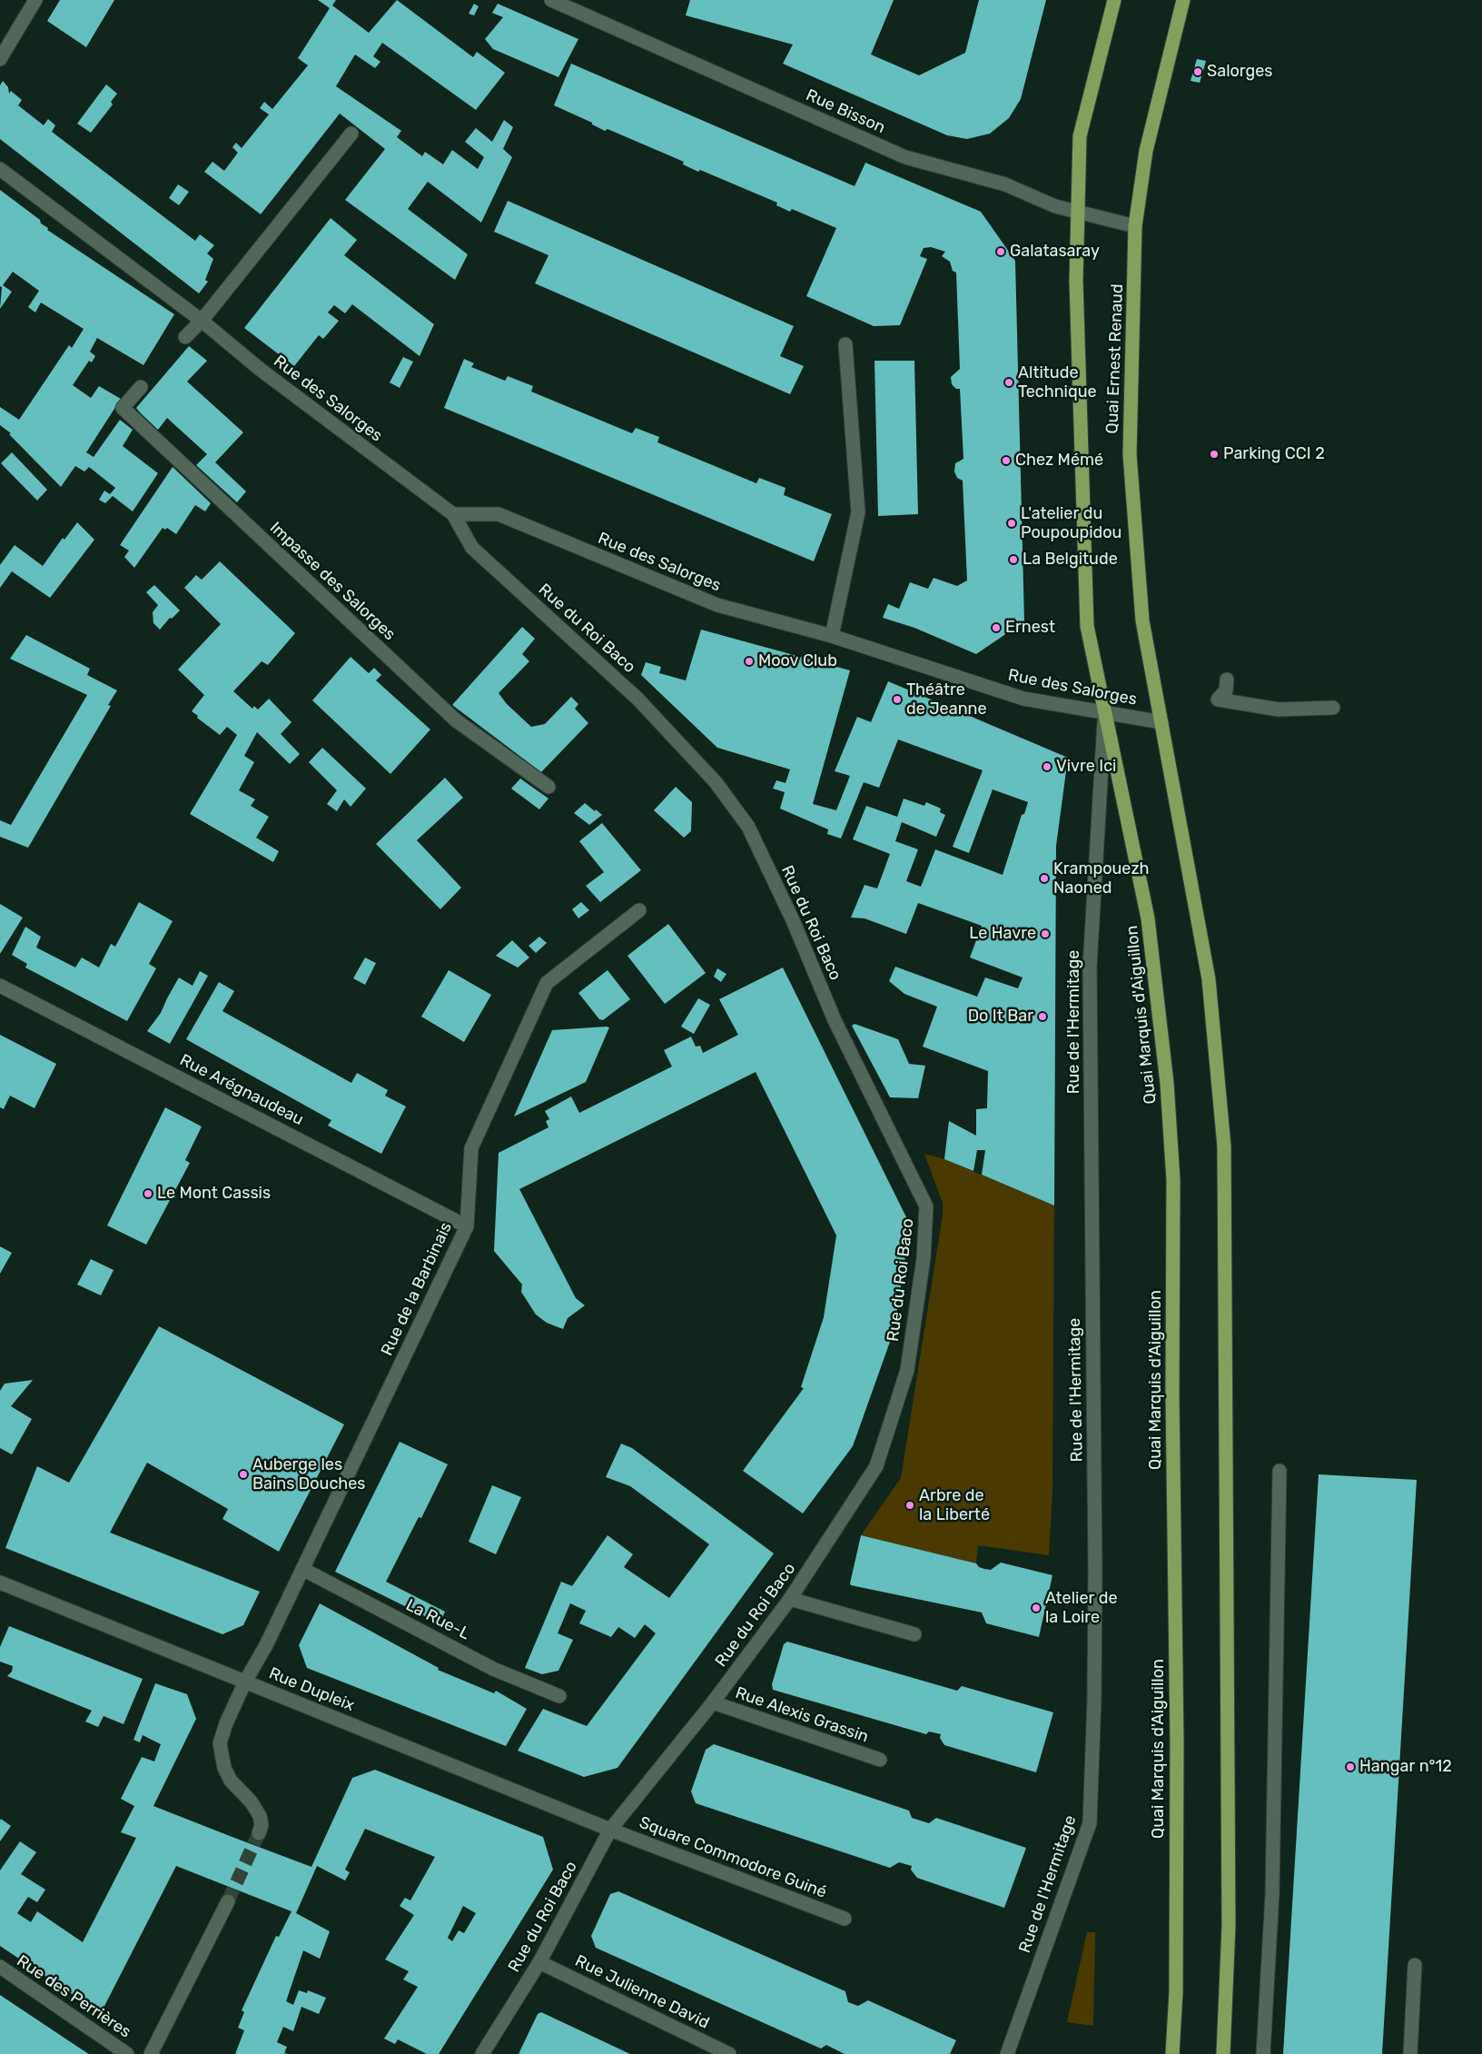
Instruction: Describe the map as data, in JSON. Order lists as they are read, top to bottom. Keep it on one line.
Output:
{"streets":{"main road":["Quai Ernest Renaud","Quai Marquis d'Aiguillon"],"street":["Rue Bisson","Rue des Salorges","Impasse des Salorges","Rue du Roi Baco","Rue de l'Hermitage","Rue Arégnaudeau","Rue de la Barbinais","La Rue-L","Rue Dupleix","Rue Alexis Grassin","Square Commodore Guiné","Rue Julienne David","Rue des Perrières"]},"crossings":[["Rue Bisson","Quai Ernest Renaud"],["Quai Ernest Renaud","Rue des Salorges"],["Quai Ernest Renaud","Quai Marquis d'Aiguillon"],["Quai Ernest Renaud","Rue de l'Hermitage"],["Rue des Salorges","Rue du Roi Baco"],["Rue des Salorges","Quai Marquis d'Aiguillon"],["Rue des Salorges","Rue de l'Hermitage"],["Rue du Roi Baco","Rue Dupleix"],["Rue du Roi Baco","Rue Alexis Grassin"],["Rue du Roi Baco","Square Commodore Guiné"],["Rue du Roi Baco","Rue Julienne David"],["Quai Marquis d'Aiguillon","Rue de l'Hermitage"],["Rue Arégnaudeau","Rue de la Barbinais"],["Rue de la Barbinais","La Rue-L"],["Rue de la Barbinais","Rue Dupleix"],["Rue Dupleix","Square Commodore Guiné"]],"places":["Salorges","Galatasaray","Altitude Technique","Parking CCI 2","Chez Mémé","L'atelier du Poupoupidou","La Belgitude","Ernest","Moov Club","Théâtre de Jeanne","Vivre Ici","Krampouezh Naoned","Le Havre","Do It Bar","Le Mont Cassis","Auberge les Bains Douches","Arbre de la Liberté","Atelier de la Loire","Hangar n°12"]}
